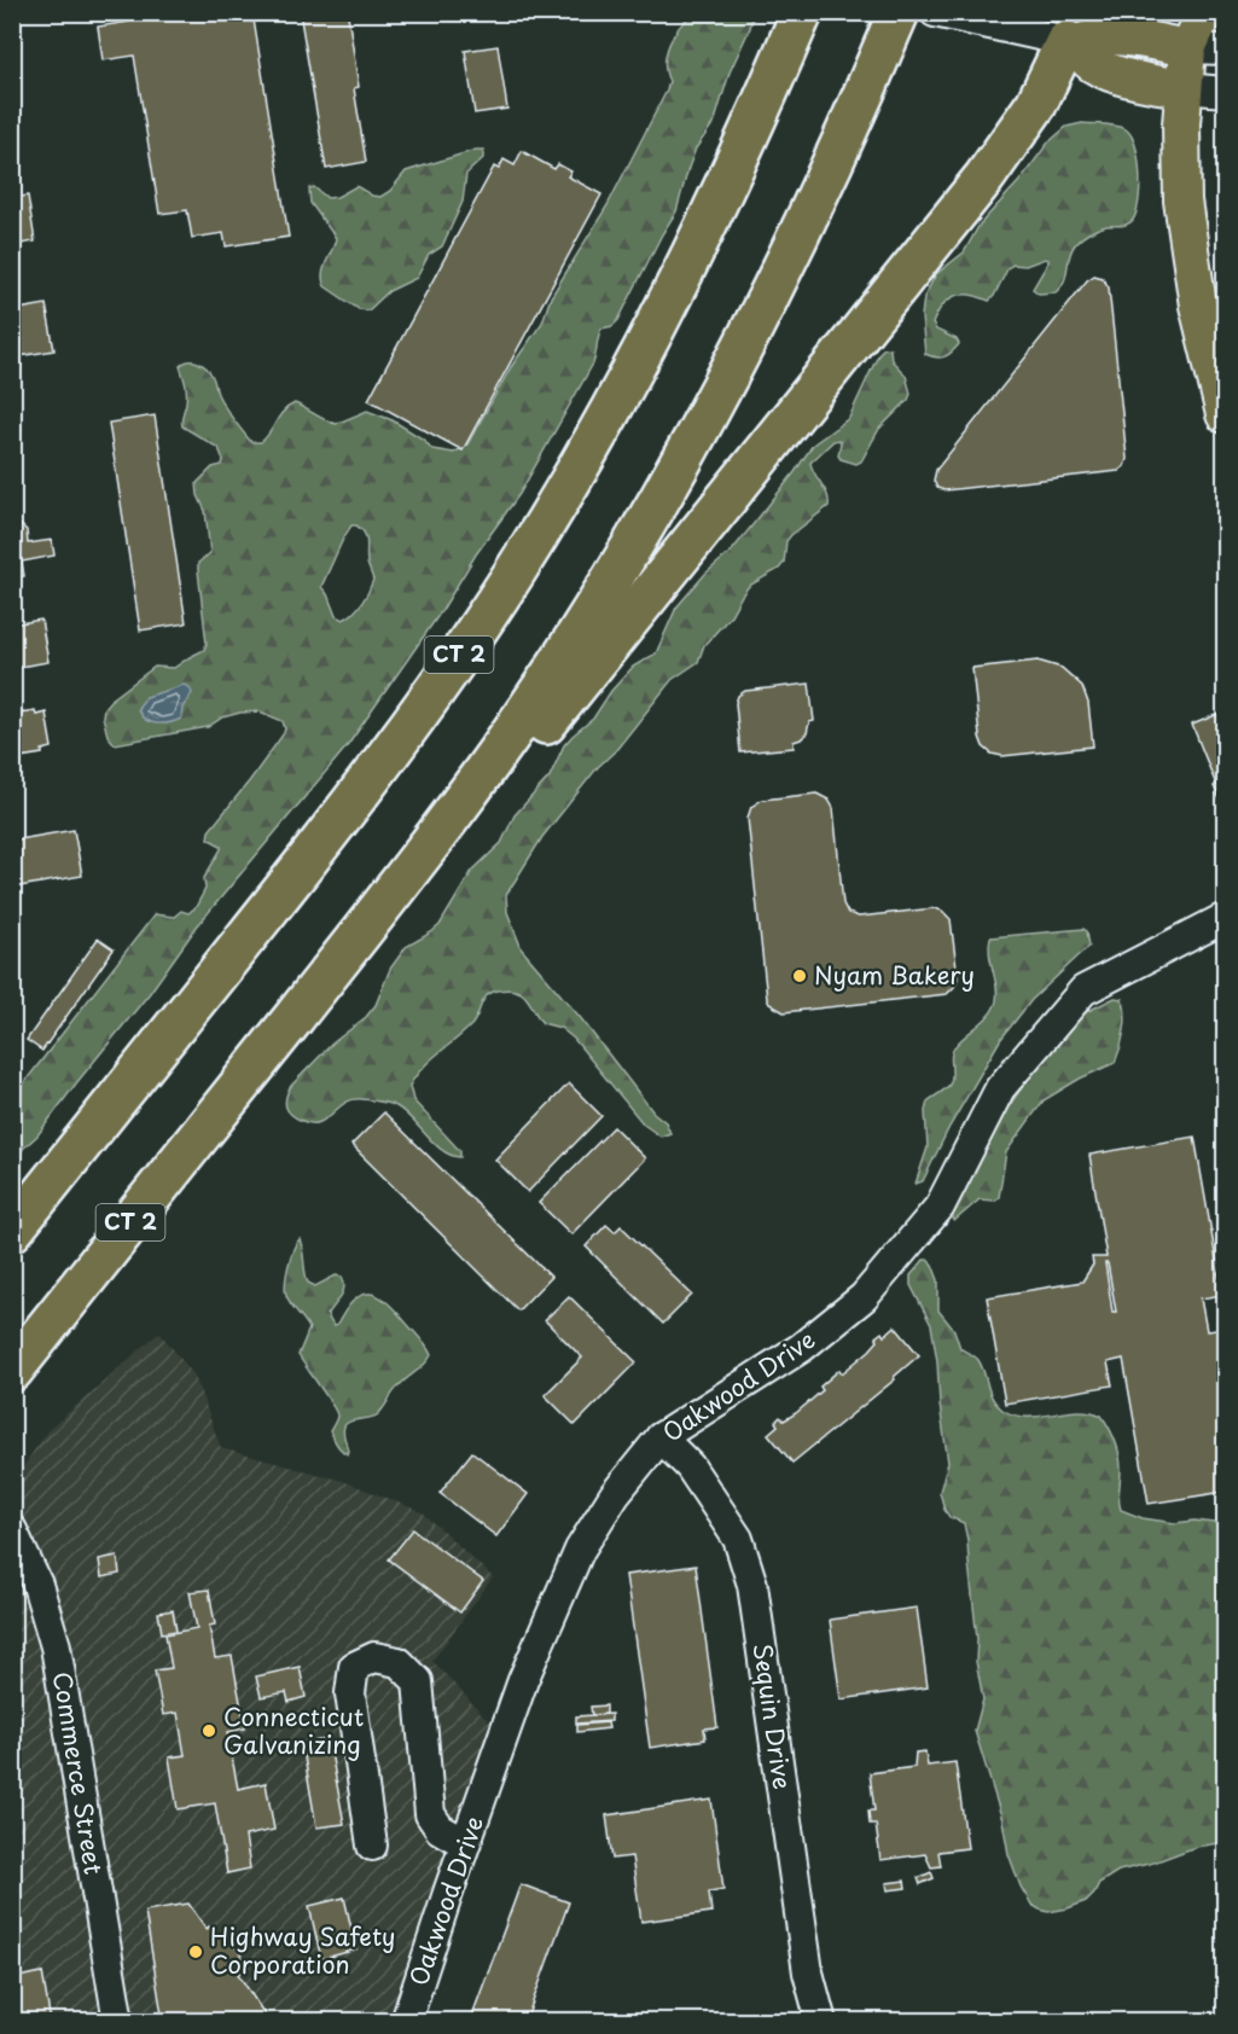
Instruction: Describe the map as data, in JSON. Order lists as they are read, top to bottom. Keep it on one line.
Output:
{"streets":{"highway":["CT 2"],"street":["Oakwood Drive","Sequin Drive","Commerce Street"]},"crossings":[["Oakwood Drive","Sequin Drive"]],"places":["Nyam Bakery","Connecticut Galvanizing","Highway Safety Corporation"]}
